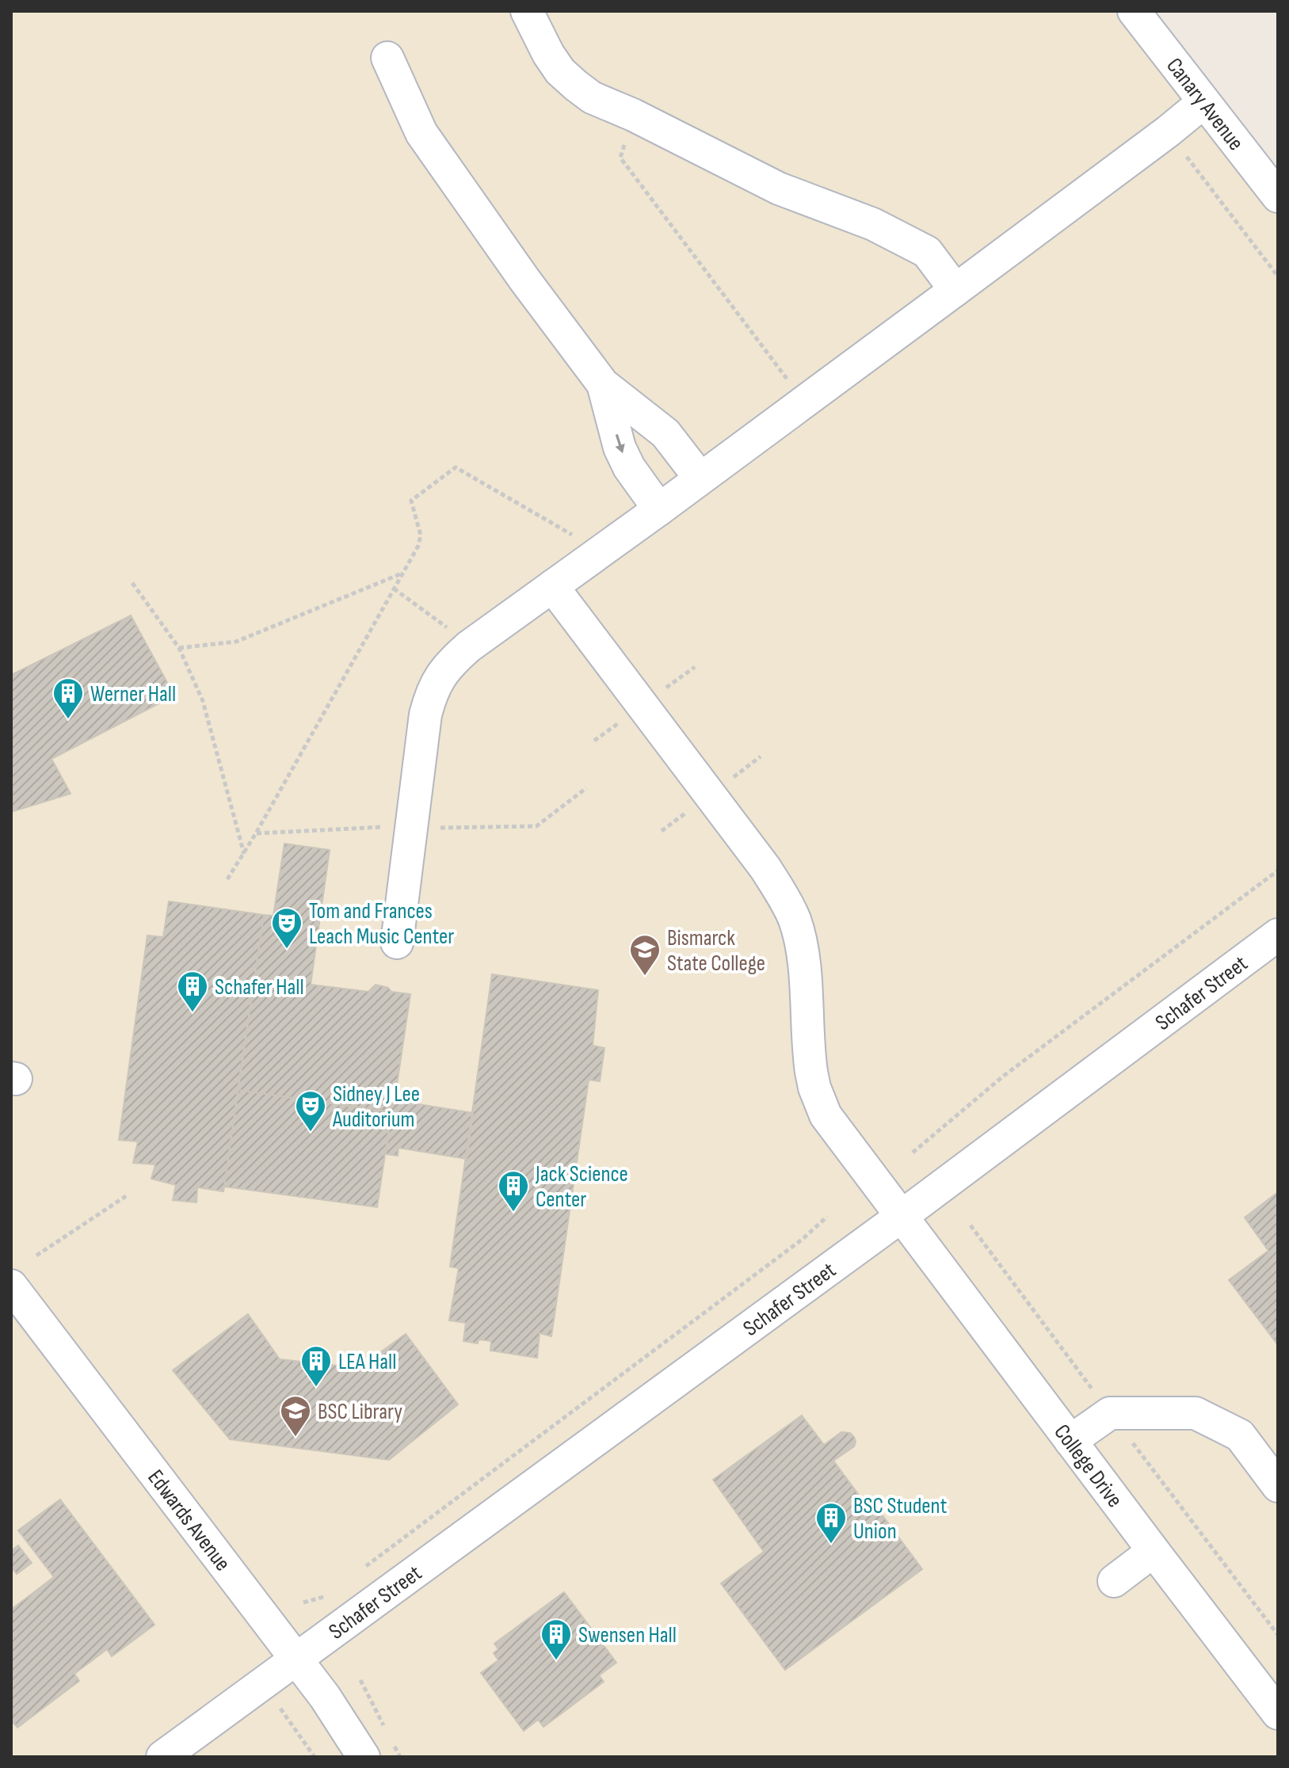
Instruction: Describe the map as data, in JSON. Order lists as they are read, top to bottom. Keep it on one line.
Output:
{"streets":{"street":["Canary Avenue","Schafer Street","College Drive","Edwards Avenue"]},"crossings":[["Schafer Street","College Drive"],["Schafer Street","Edwards Avenue"]],"places":{"building":["Werner Hall","Schafer Hall","Jack Science Center","LEA Hall","BSC Student Union","Swensen Hall"],"theatre":["Tom and Frances Leach Music Center","Sidney J Lee Auditorium"],"school or university":["Bismarck State College","BSC Library"]}}
